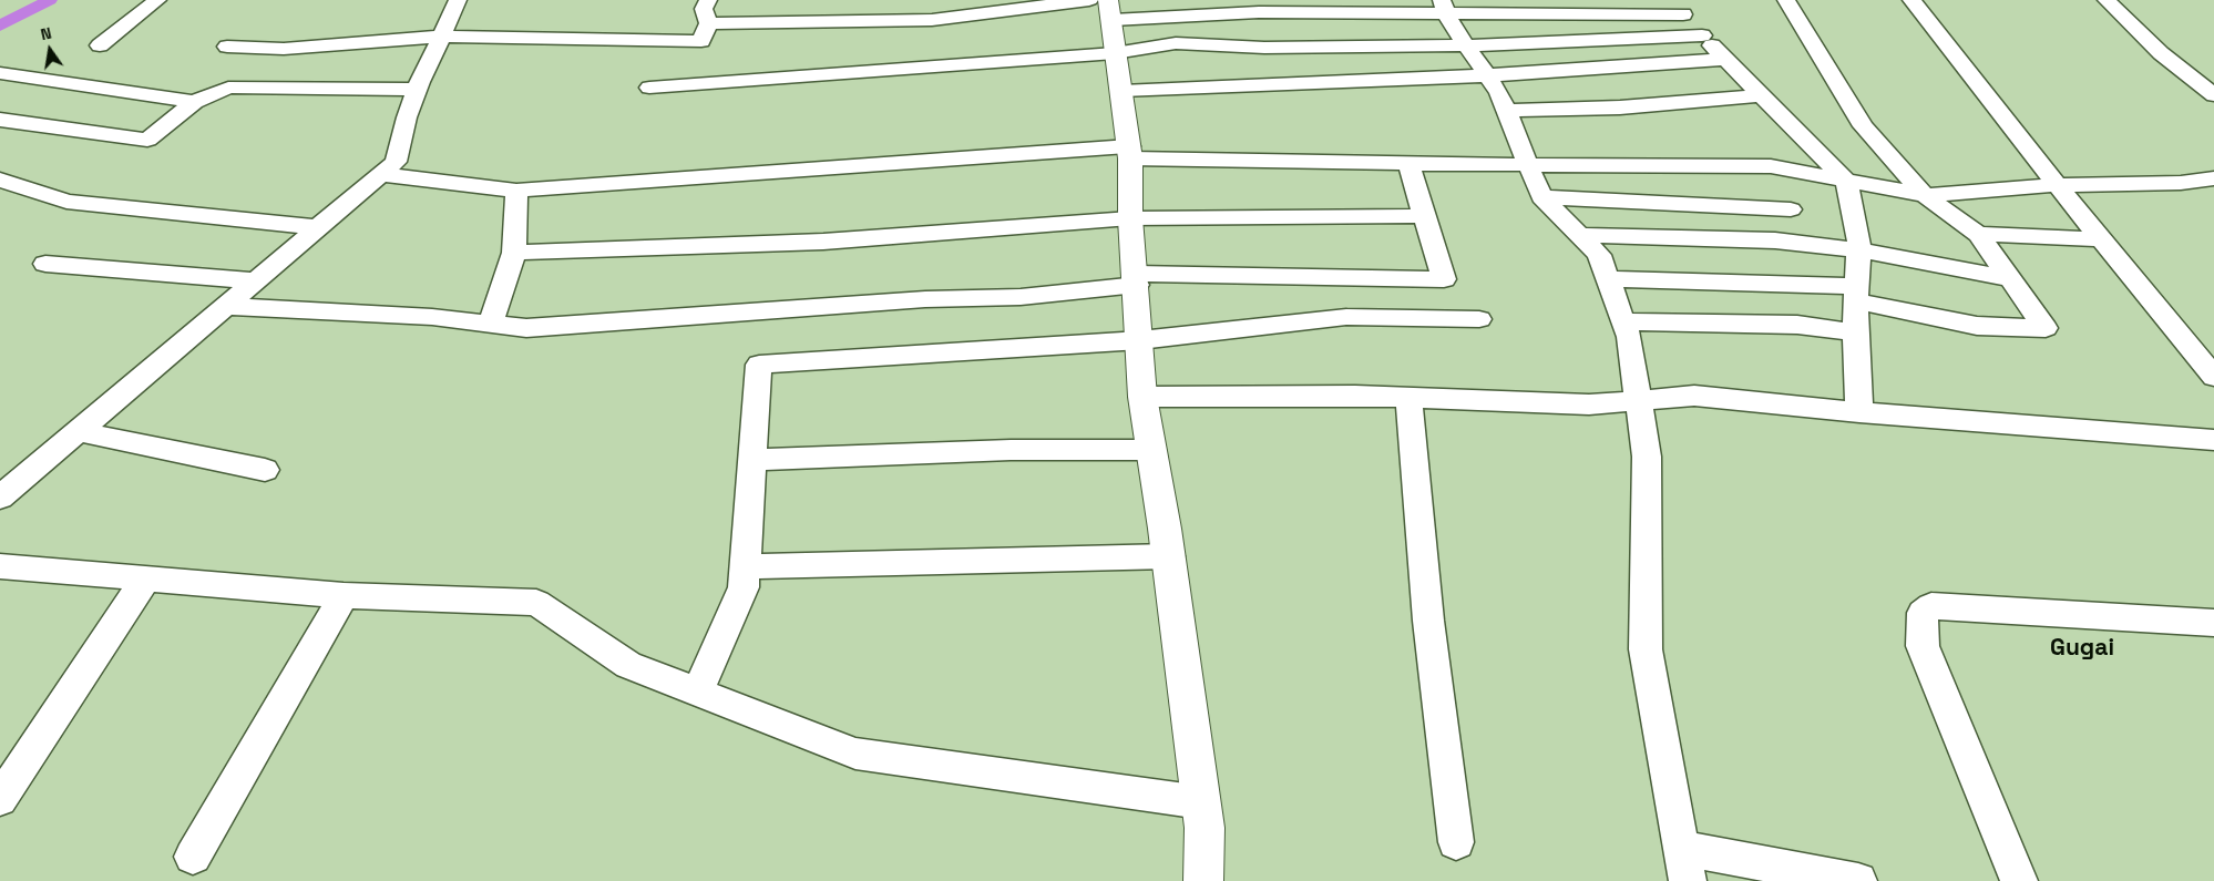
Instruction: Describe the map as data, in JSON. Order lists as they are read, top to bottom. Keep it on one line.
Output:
{"districts":["Gugai"],"north":"top"}
